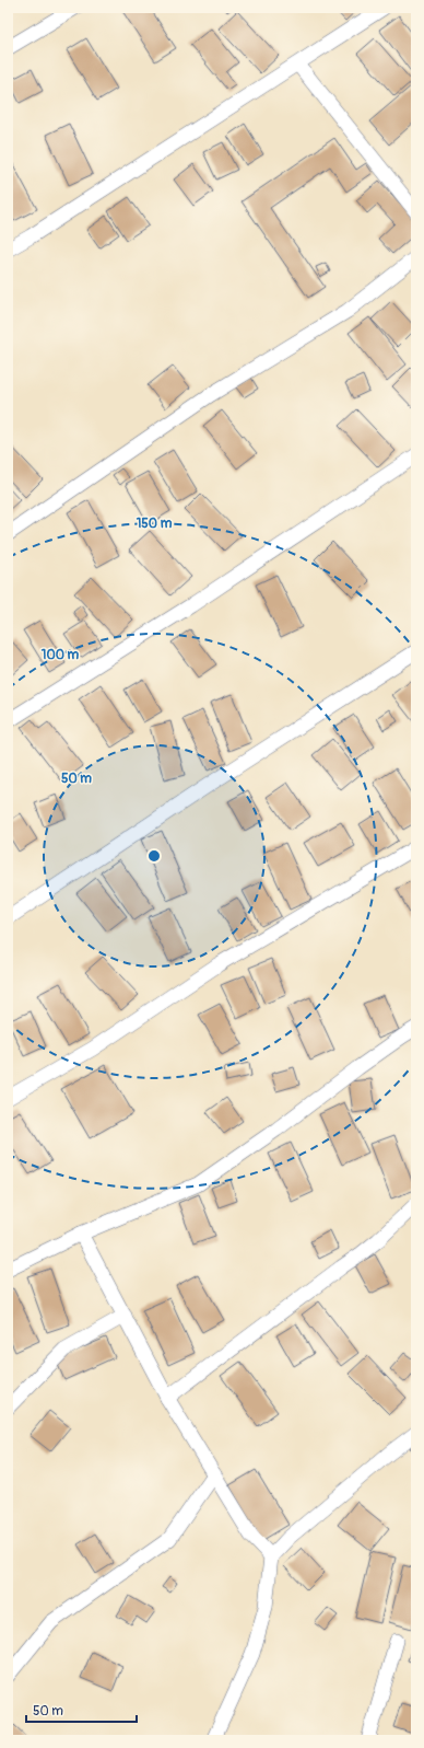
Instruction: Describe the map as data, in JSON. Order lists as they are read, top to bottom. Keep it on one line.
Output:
{"scale_bar":"50 m","rings":["150 m","100 m","50 m"]}
